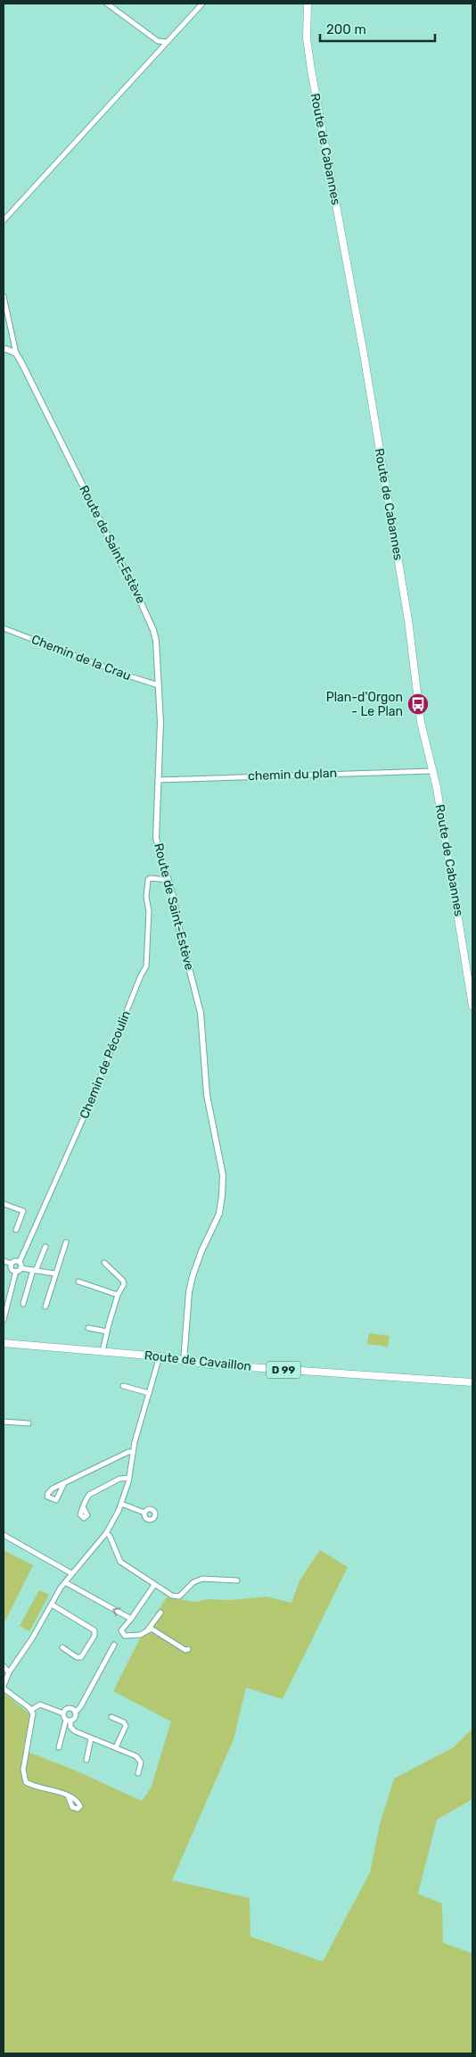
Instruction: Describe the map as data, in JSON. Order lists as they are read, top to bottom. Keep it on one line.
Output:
{"streets":{"main road":["Route de Cabannes","Route de Cavaillon","D 99"],"street":["Route de Saint-Estève","Chemin de la Crau","chemin du plan","Chemin de Pécoulin"]},"crossings":[["Route de Cabannes","chemin du plan"],["Route de Saint-Estève","Chemin de la Crau"],["Route de Saint-Estève","chemin du plan"],["Route de Saint-Estève","Chemin de Pécoulin"],["Route de Saint-Estève","Route de Cavaillon"]],"places":{"bus stop":["Plan-d'Orgon - Le Plan"]},"scale_bar":"200 m"}
